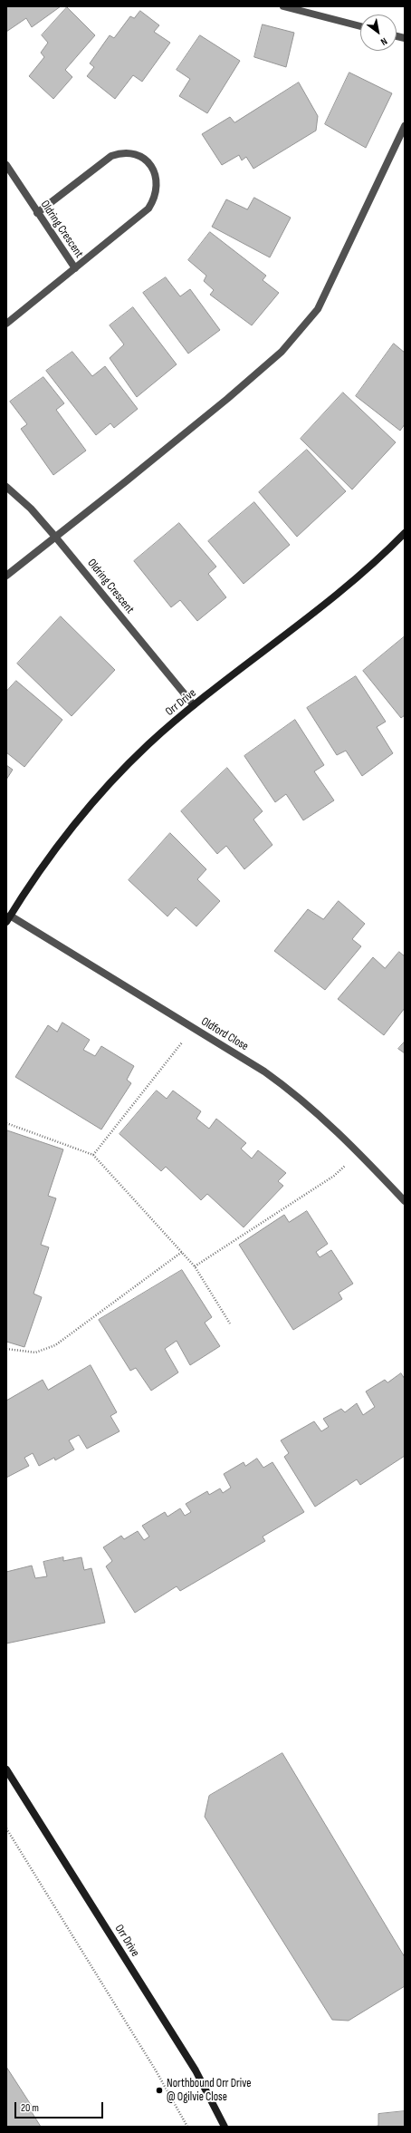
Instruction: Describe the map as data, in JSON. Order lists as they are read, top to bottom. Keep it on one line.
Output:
{"streets":{"street":["Oldring Crescent","Orr Drive","Oldford Close"]},"crossings":[["Oldring Crescent","Orr Drive"],["Orr Drive","Oldford Close"]],"places":["Northbound Orr Drive @ Ogilvie Close"],"scale_bar":"20 m","north":"bottom right"}
